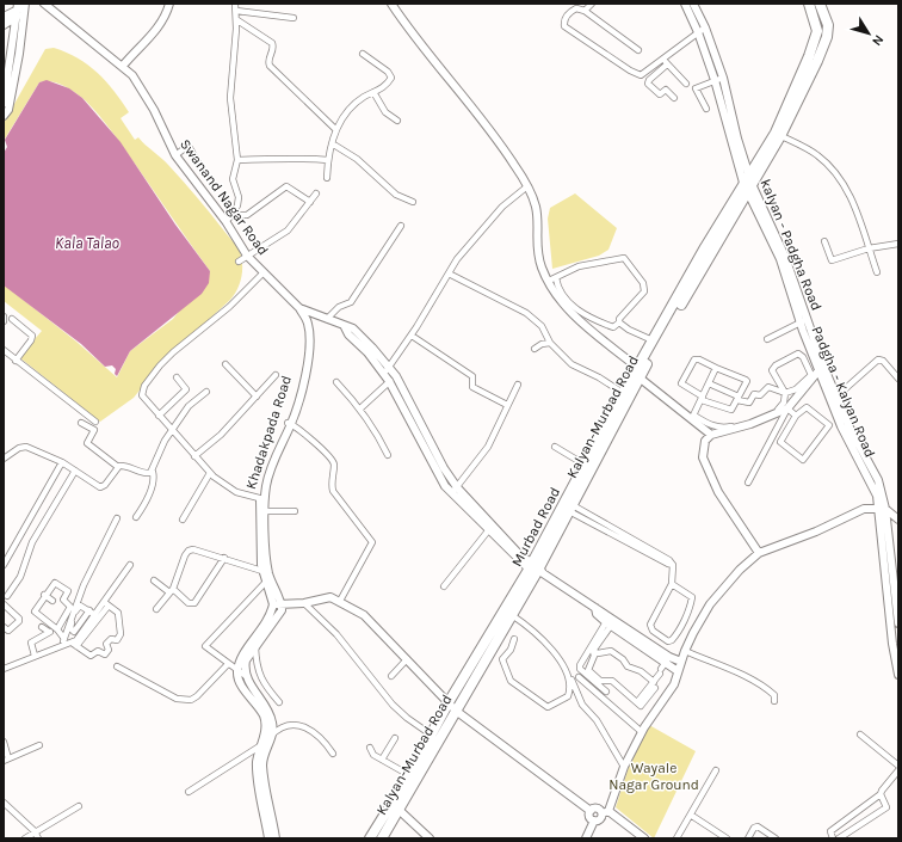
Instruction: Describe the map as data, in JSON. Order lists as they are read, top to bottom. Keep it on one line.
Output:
{"streets":{"highway":["Kalyan-Murbad Road","Murbad Road"],"street":["Swanand Nagar Road","kalyan - Padgha Road","Padgha - Kalyan Road","Khadakpada Road"]},"crossings":[["Swanand Nagar Road","Kalyan-Murbad Road"],["Swanand Nagar Road","Murbad Road"],["kalyan - Padgha Road","Padgha - Kalyan Road"],["kalyan - Padgha Road","Murbad Road"],["Kalyan-Murbad Road","Murbad Road"]],"water":["Kala Talao"],"parks":["Wayale Nagar Ground"],"north":"bottom right"}
